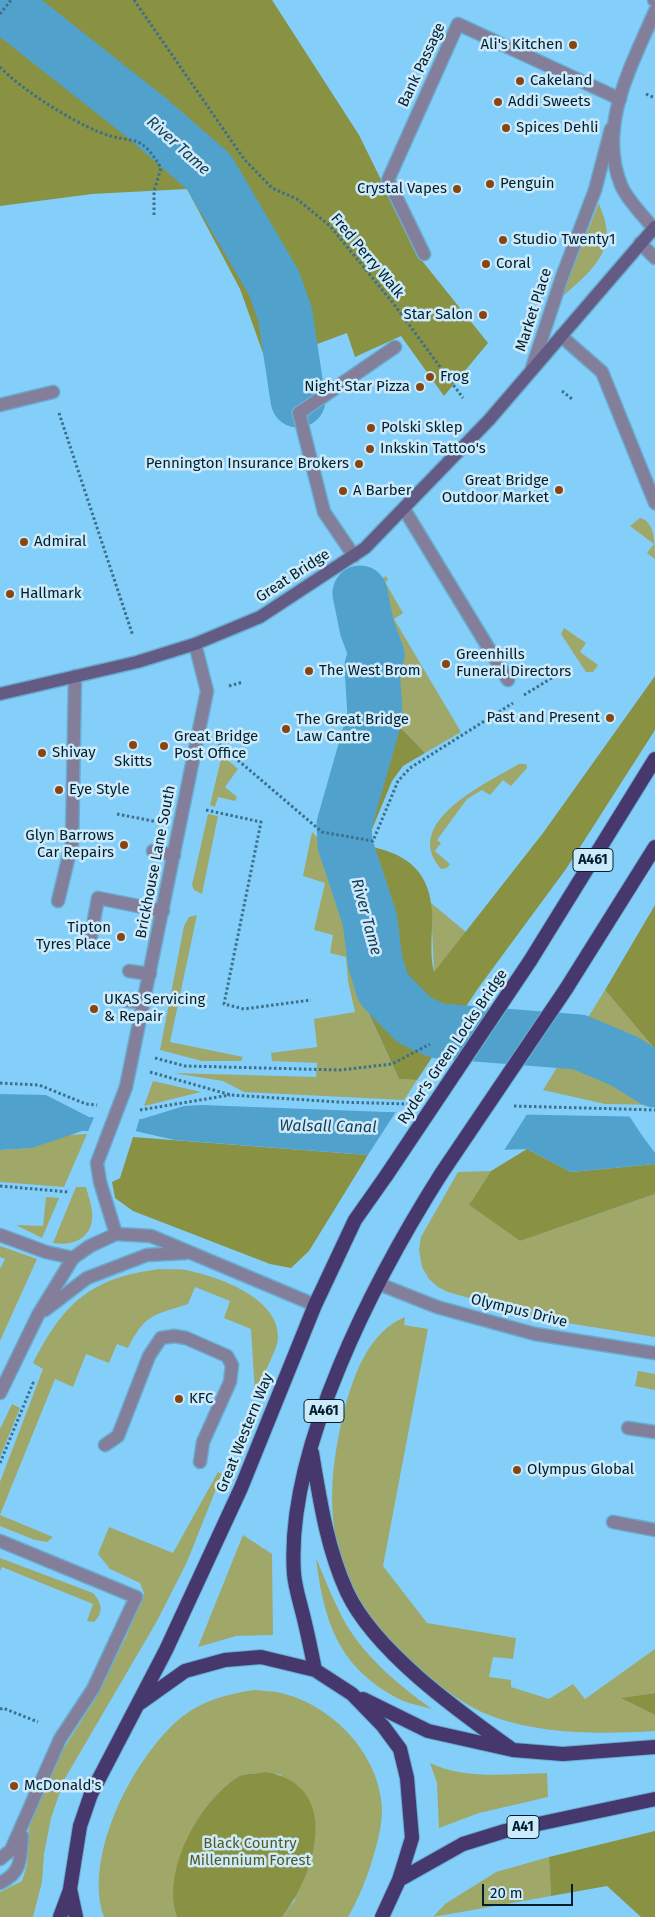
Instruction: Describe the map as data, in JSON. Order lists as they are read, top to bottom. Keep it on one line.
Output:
{"streets":{"highway":["A461","Ryder's Green Locks Bridge","Great Western Way","A41"],"main road":["Market Place","Great Bridge"],"street":["Bank Passage","Brickhouse Lane South","Olympus Drive"],"path":["Fred Perry Walk"]},"crossings":[["Bank Passage","Market Place"],["Market Place","Great Bridge"],["Great Bridge","Brickhouse Lane South"],["A461","Olympus Drive"],["Ryder's Green Locks Bridge","Great Western Way"]],"water":["River Tame","Walsall Canal"],"parks":["Black Country Millennium Forest"],"places":["Ali's Kitchen","Cakeland","Addi Sweets","Spices Dehli","Penguin","Crystal Vapes","Studio Twenty1","Coral","Star Salon","Frog","Night Star Pizza","Polski Sklep","Inkskin Tattoo's","Pennington Insurance Brokers","Great Bridge Outdoor Market","A Barber","Admiral","Hallmark","Greenhills Funeral Directors","The West Brom","Past and Present","The Great Bridge Law Cantre","Skitts","Great Bridge Post Office","Shivay","Eye Style","Glyn Barrows Car Repairs","Tipton Tyres Place","UKAS Servicing & Repair","KFC","Olympus Global","McDonald's"],"scale_bar":"20 m"}
